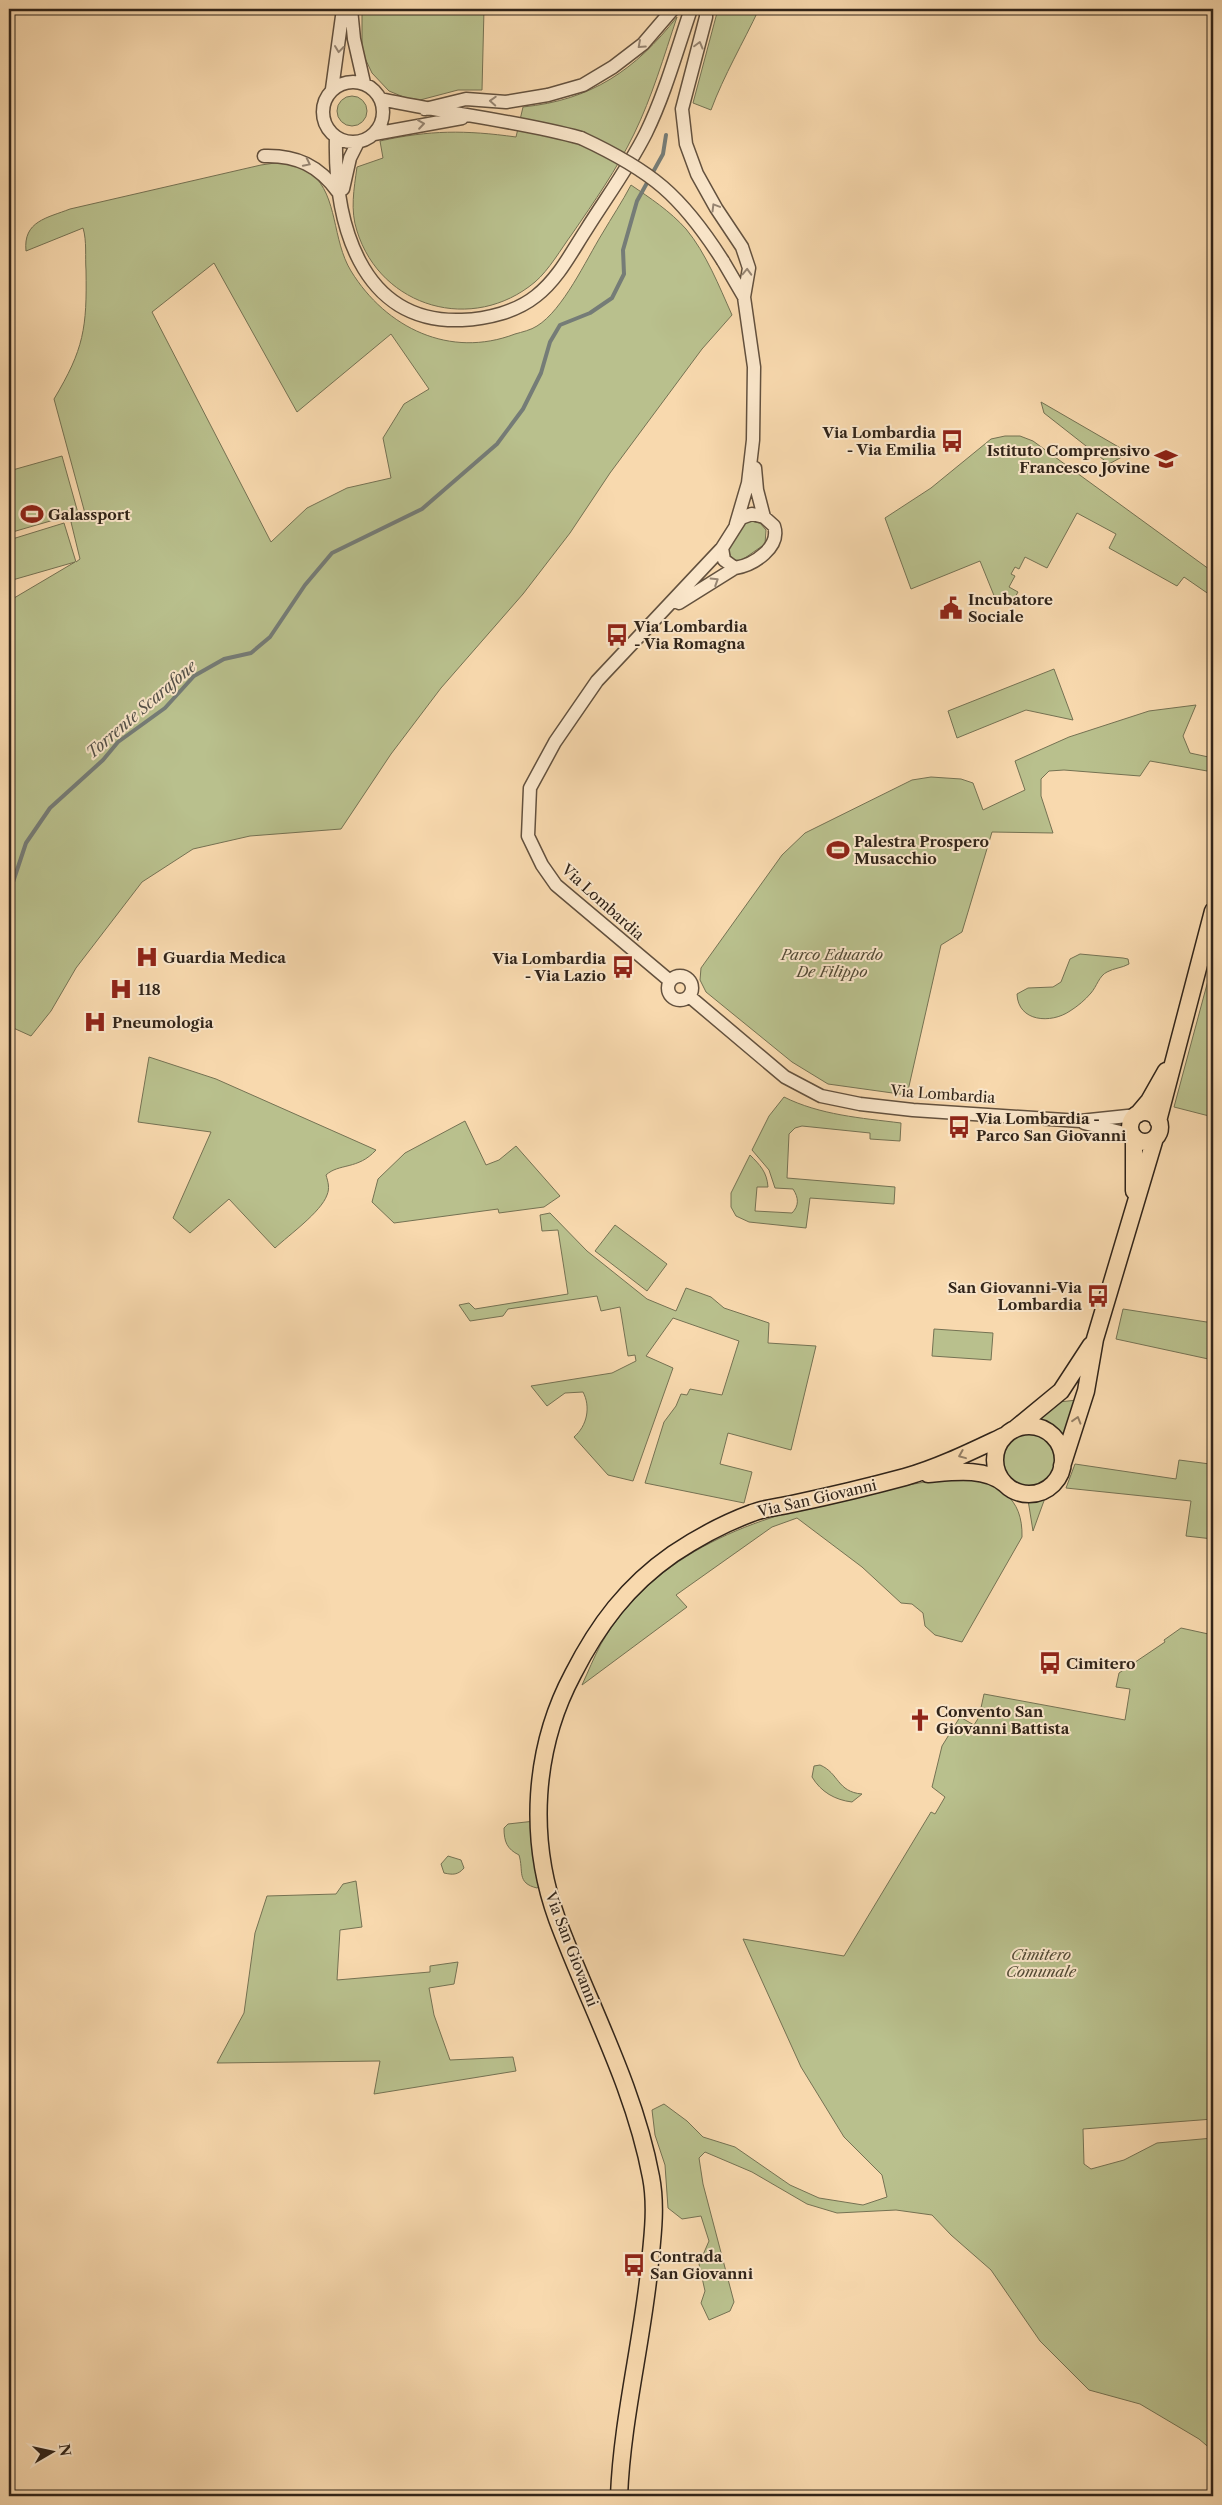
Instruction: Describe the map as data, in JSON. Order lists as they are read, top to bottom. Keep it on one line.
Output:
{"streets":{"main road":["Via San Giovanni"],"street":["Via Lombardia"]},"crossings":[["Via Lombardia","Via San Giovanni"]],"water":["Torrente Scarafone"],"parks":["Parco Eduardo De Filippo","Cimitero Comunale"],"places":{"bus stop":["Via Lombardia - Via Emilia","Via Lombardia - Via Romagna","Via Lombardia - Via Lazio","Via Lombardia - Parco San Giovanni","San Giovanni-Via Lombardia","Cimitero","Contrada San Giovanni"],"school or university":["Istituto Comprensivo Francesco Jovine"],"sports":["Galassport","Palestra Prospero Musacchio"],"public building":["Incubatore Sociale"],"hospital":["Guardia Medica","118","Pneumologia"],"church":["Convento San Giovanni Battista"]},"north":"right"}
